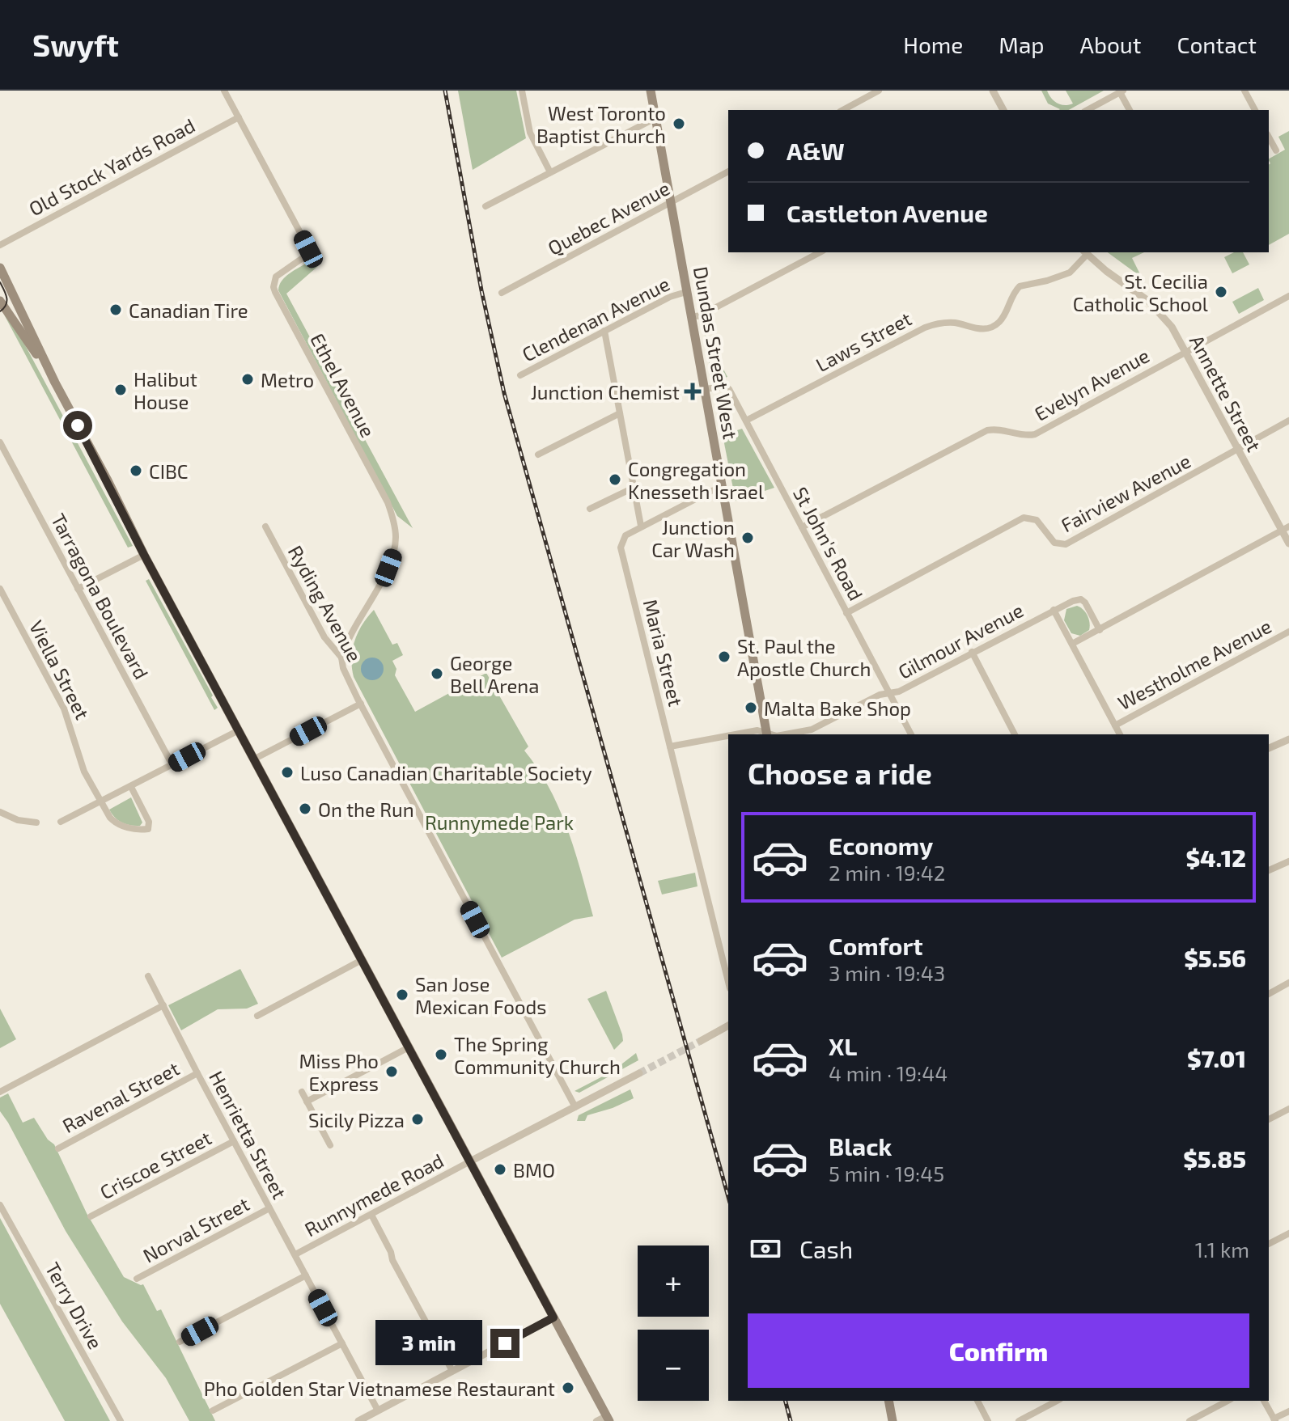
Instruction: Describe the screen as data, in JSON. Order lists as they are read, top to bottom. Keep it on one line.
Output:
{"streets":{"main road":["Dundas Street West"],"street":["Old Stock Yards Road","Quebec Avenue","Clendenan Avenue","Laws Street","Evelyn Avenue","Ethel Avenue","Annette Street","Fairview Avenue","St John's Road","Tarragona Boulevard","Ryding Avenue","Gilmour Avenue","Maria Street","Westholme Avenue","Viella Street","Ravenal Street","Henrietta Street","Criscoe Street","Runnymede Road","Norval Street","Terry Drive"]},"crossings":[["Old Stock Yards Road","Ethel Avenue"],["Quebec Avenue","Dundas Street West"],["Clendenan Avenue","Dundas Street West"],["Laws Street","Annette Street"],["Laws Street","St John's Road"],["Dundas Street West","St John's Road"],["Dundas Street West","Gilmour Avenue"],["Evelyn Avenue","Annette Street"],["Evelyn Avenue","St John's Road"],["Ethel Avenue","Ryding Avenue"],["Annette Street","Fairview Avenue"],["Fairview Avenue","St John's Road"],["St John's Road","Gilmour Avenue"],["Ryding Avenue","Runnymede Road"],["Gilmour Avenue","Maria Street"],["Ravenal Street","Henrietta Street"],["Henrietta Street","Criscoe Street"],["Henrietta Street","Runnymede Road"],["Henrietta Street","Norval Street"]],"parks":["Runnymede Park"],"places":{"other":["West Toronto Baptist Church","St. Cecilia Catholic School","Canadian Tire","Metro","Halibut House","CIBC","Congregation Knesseth Israel","Junction Car Wash","St. Paul the Apostle Church","George Bell Arena","Malta Bake Shop","Luso Canadian Charitable Society","On the Run","San Jose Mexican Foods","The Spring Community Church","Miss Pho Express","Sicily Pizza","BMO","Pho Golden Star Vietnamese Restaurant"],"health":["Junction Chemist"]},"page":{"header":"Swyft","nav":["Home","Map","About","Contact"],"banner":["A&W","Castleton Avenue"],"heading":"Choose a ride","list":[{"name":"Economy","note":"2 min · 19:42","value":"$4.12"},{"name":"Comfort","note":"3 min · 19:43","value":"$5.56"},{"name":"XL","note":"4 min · 19:44","value":"$7.01"},{"name":"Black","note":"5 min · 19:45","value":"$5.85"}],"pay":["Cash","1.1 km"],"map_buttons":["+","−"],"buttons":"Confirm","bubble":"3 min"}}
